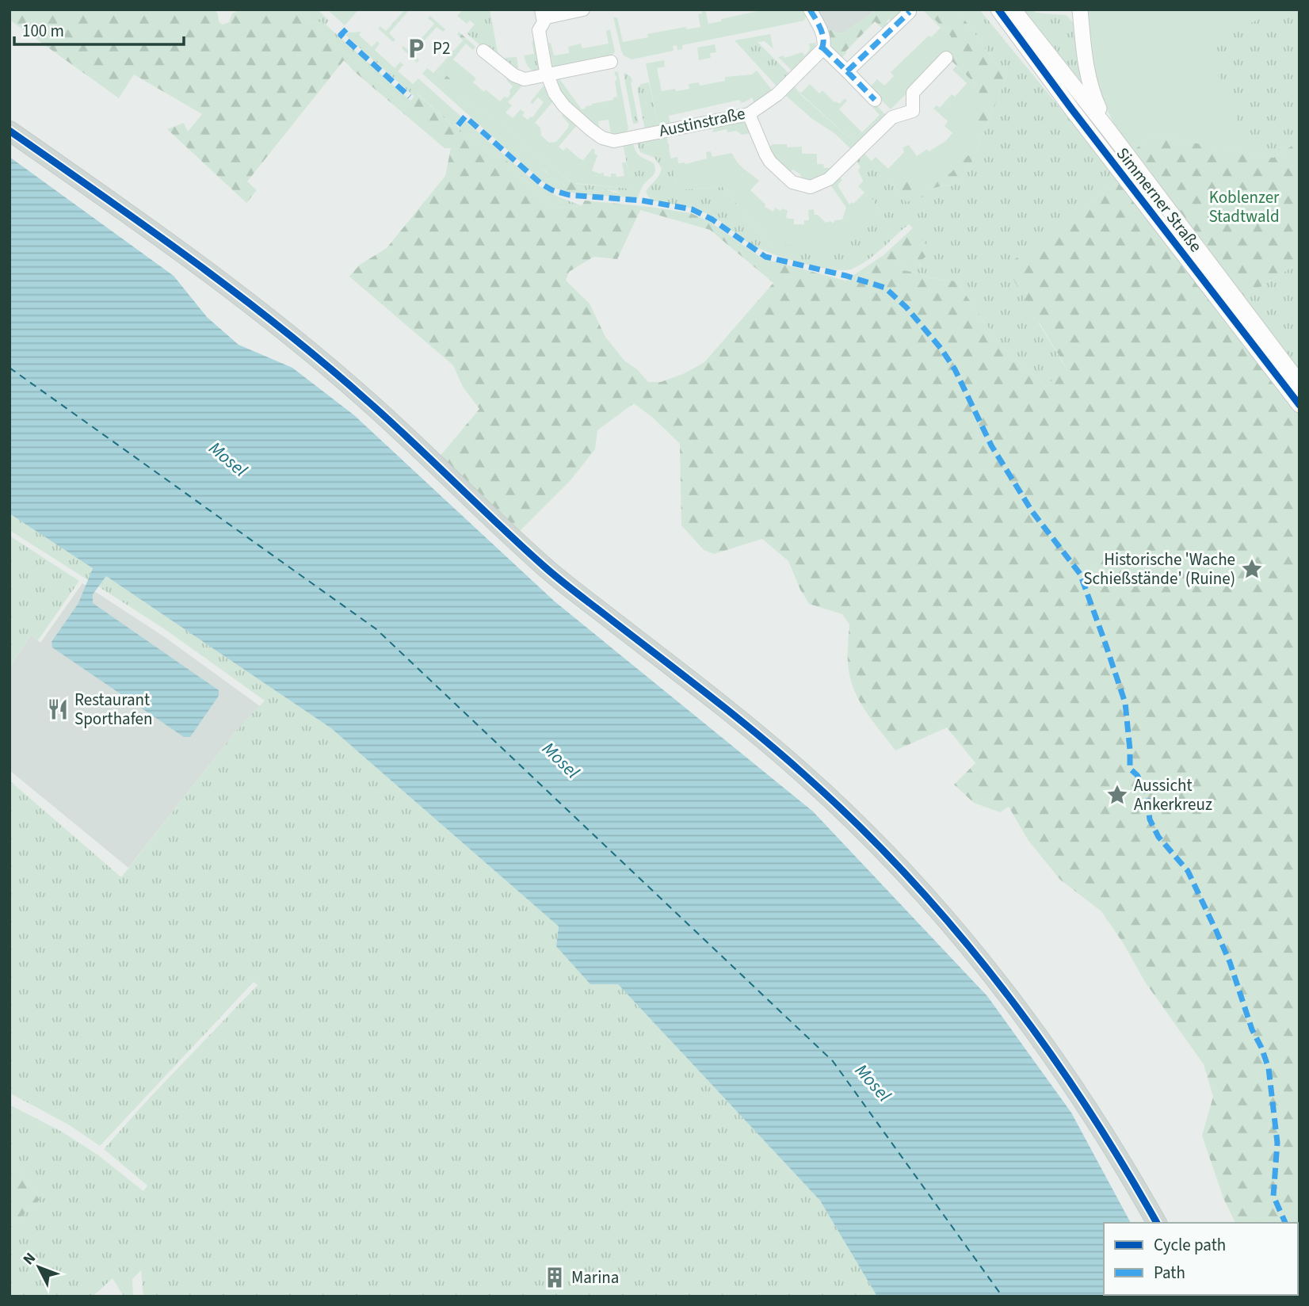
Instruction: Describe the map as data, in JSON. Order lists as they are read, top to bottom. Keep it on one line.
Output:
{"streets":{"street":["Austinstraße","Simmerner Straße"]},"water":["Mosel"],"parks":["Koblenzer Stadtwald"],"places":{"parking":["P2"],"place":["Historische 'Wache Schießstände' (Ruine)","Aussicht Ankerkreuz"],"restaurant":["Restaurant Sporthafen"],"building":["Marina"]},"legend":["Cycle path","Path"],"scale_bar":"100 m","north":"top left"}
